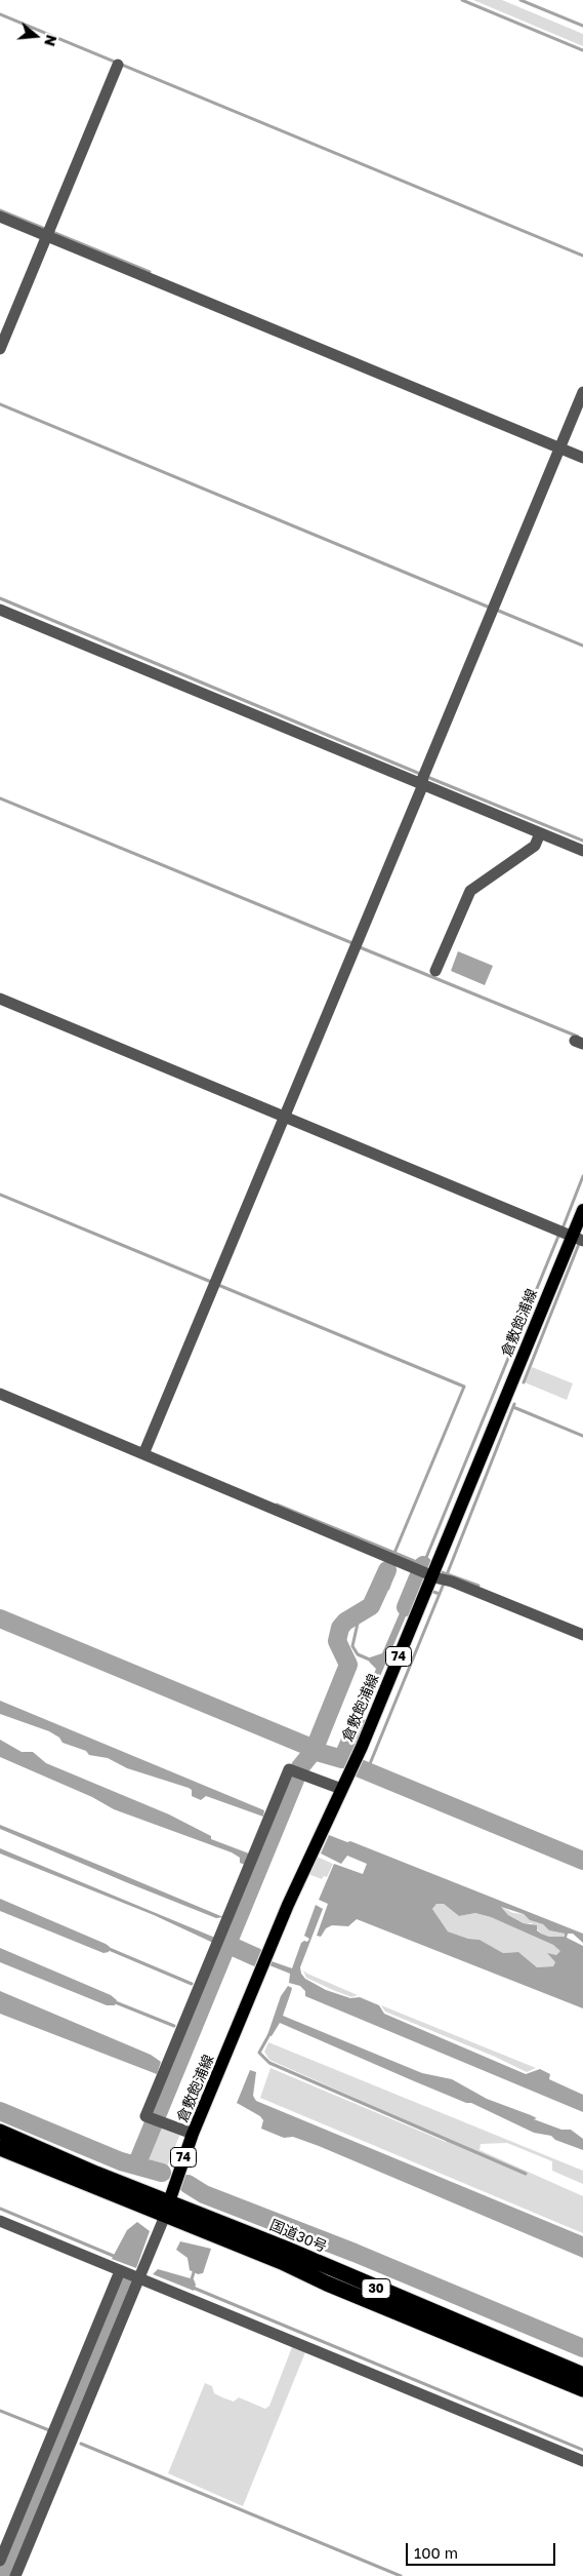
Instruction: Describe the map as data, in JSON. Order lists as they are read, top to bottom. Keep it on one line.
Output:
{"streets":{"highway":["国道30号","30"],"main road":["倉敷飽浦線","74"]},"crossings":[["倉敷飽浦線","国道30号"]],"scale_bar":"100 m","north":"right"}
